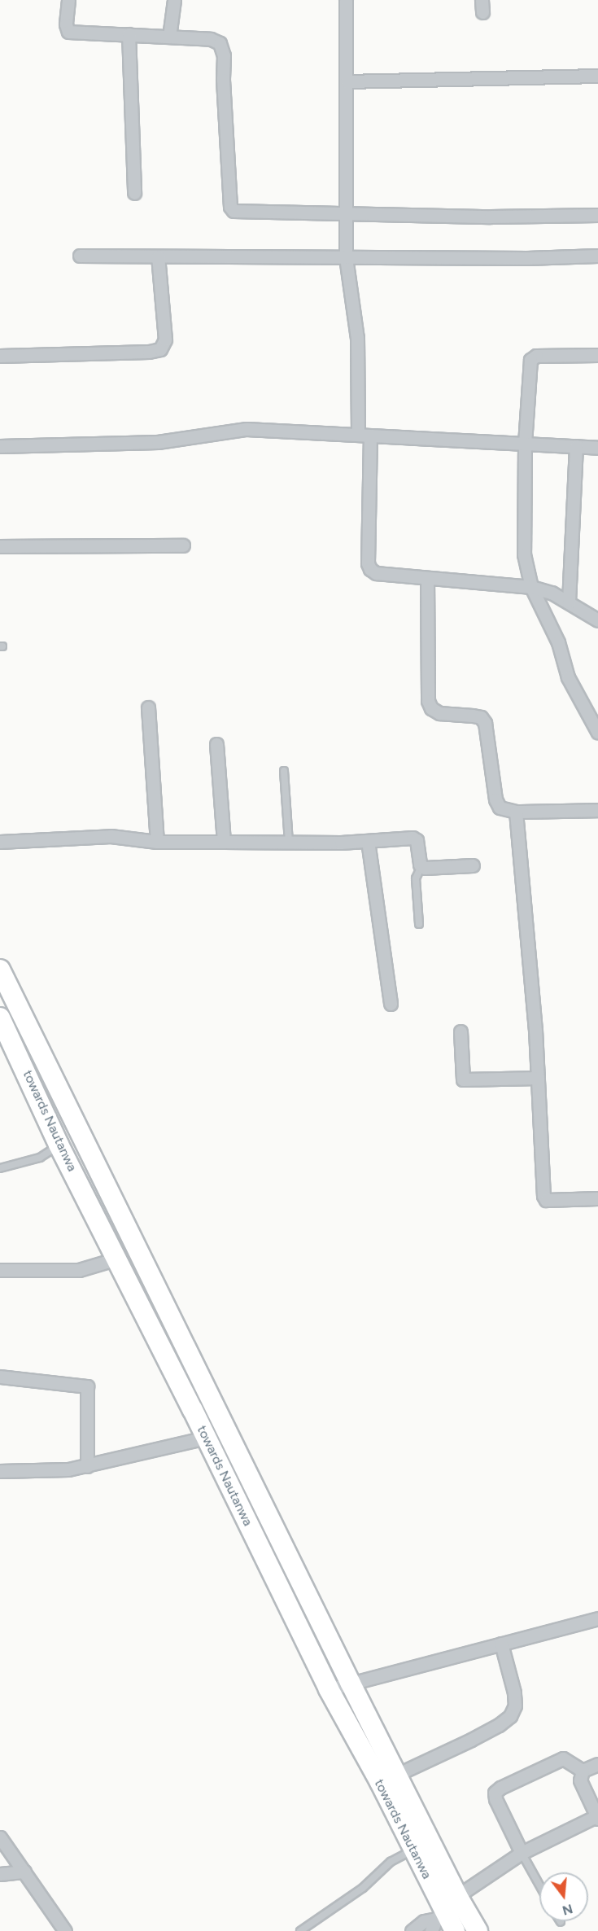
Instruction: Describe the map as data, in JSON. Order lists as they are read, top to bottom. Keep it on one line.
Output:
{"streets":{"main road":["towards Nautanwa"]},"north":"bottom"}
